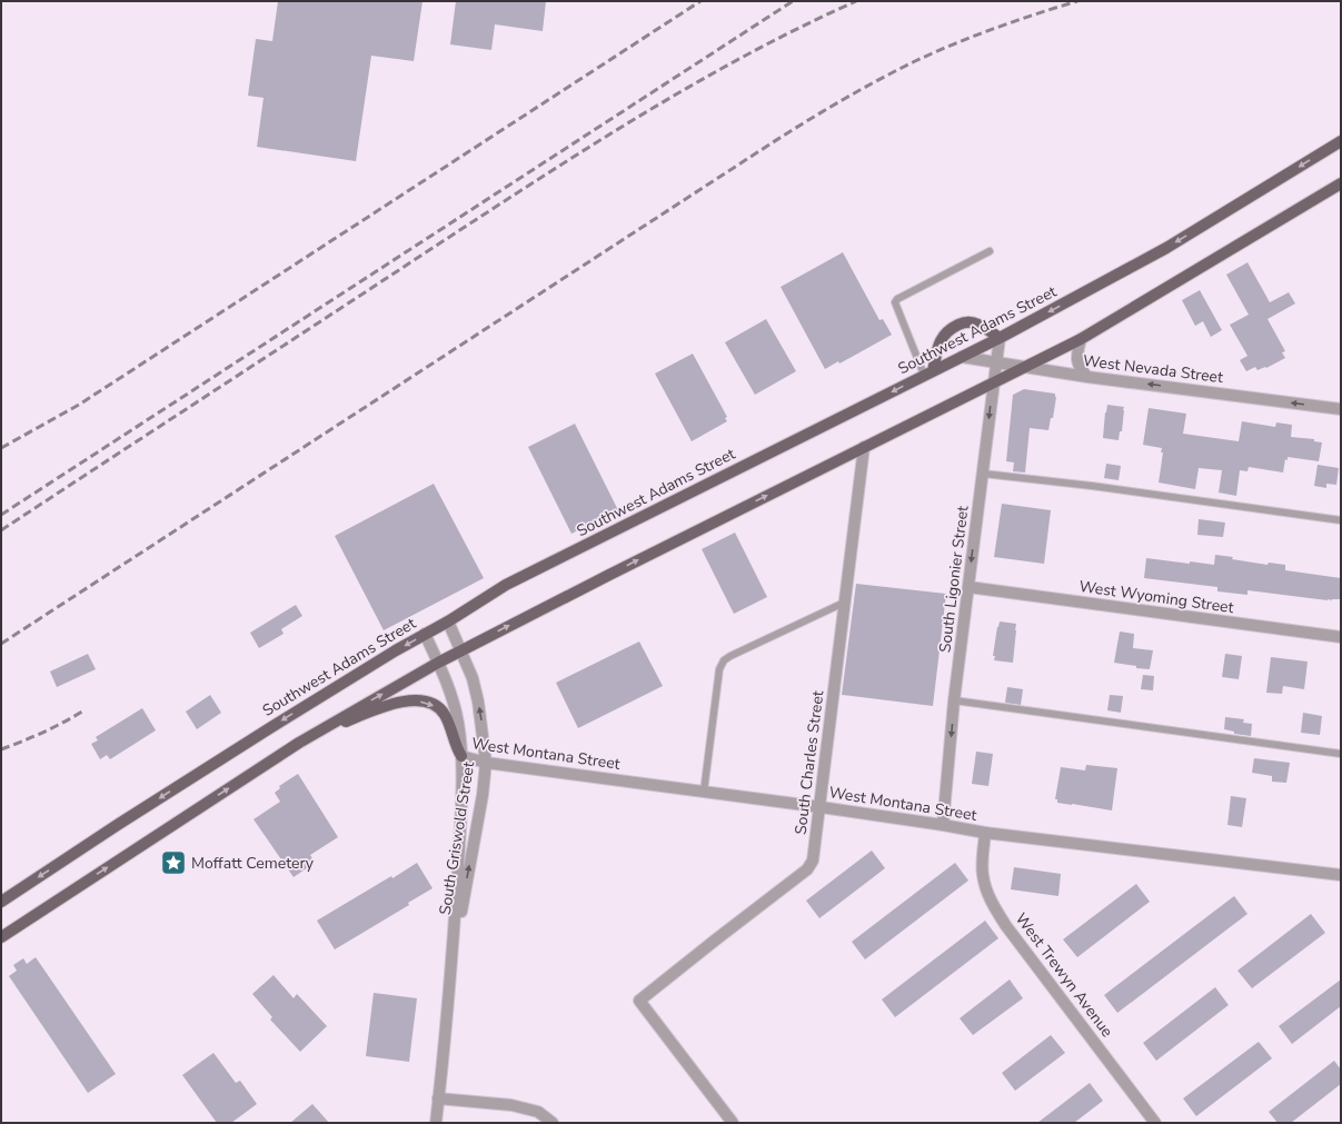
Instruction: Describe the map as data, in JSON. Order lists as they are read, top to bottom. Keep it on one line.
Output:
{"streets":{"main road":["Southwest Adams Street"],"street":["West Nevada Street","South Ligonier Street","West Wyoming Street","West Montana Street","South Charles Street","South Griswold Street","West Trewyn Avenue"]},"crossings":[["Southwest Adams Street","West Nevada Street"],["Southwest Adams Street","South Ligonier Street"],["Southwest Adams Street","South Griswold Street"],["West Nevada Street","South Ligonier Street"],["South Ligonier Street","West Wyoming Street"],["South Ligonier Street","West Montana Street"],["West Montana Street","South Charles Street"],["West Montana Street","South Griswold Street"],["West Montana Street","West Trewyn Avenue"]],"one_way":["West Nevada Street","South Ligonier Street"],"places":{"place":["Moffatt Cemetery"]}}
